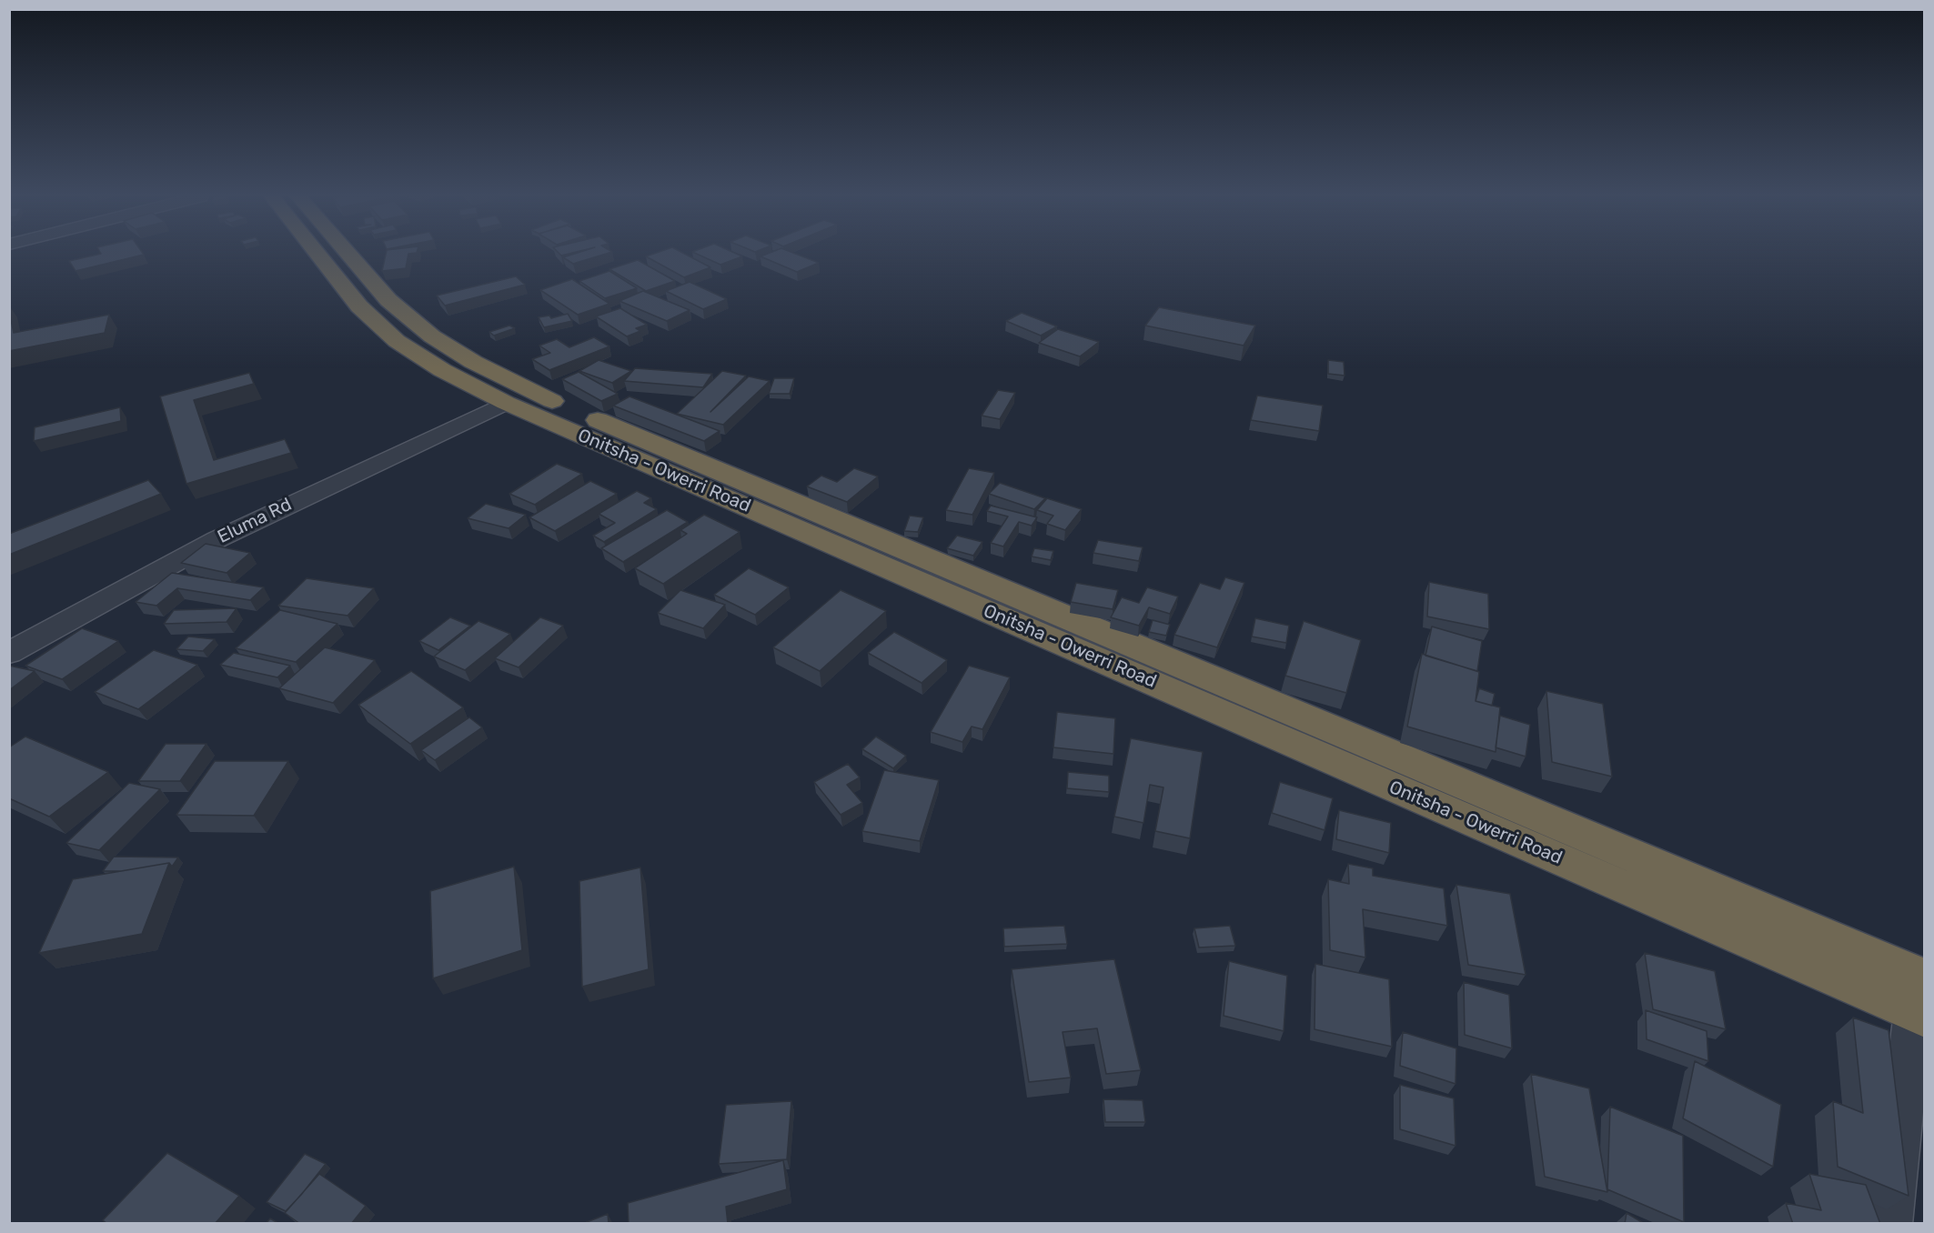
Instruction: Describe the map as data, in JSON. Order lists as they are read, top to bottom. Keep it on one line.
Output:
{"streets":{"highway":["Onitsha - Owerri Road"],"street":["Eluma Rd"]},"crossings":[["Onitsha - Owerri Road","Eluma Rd"]]}
